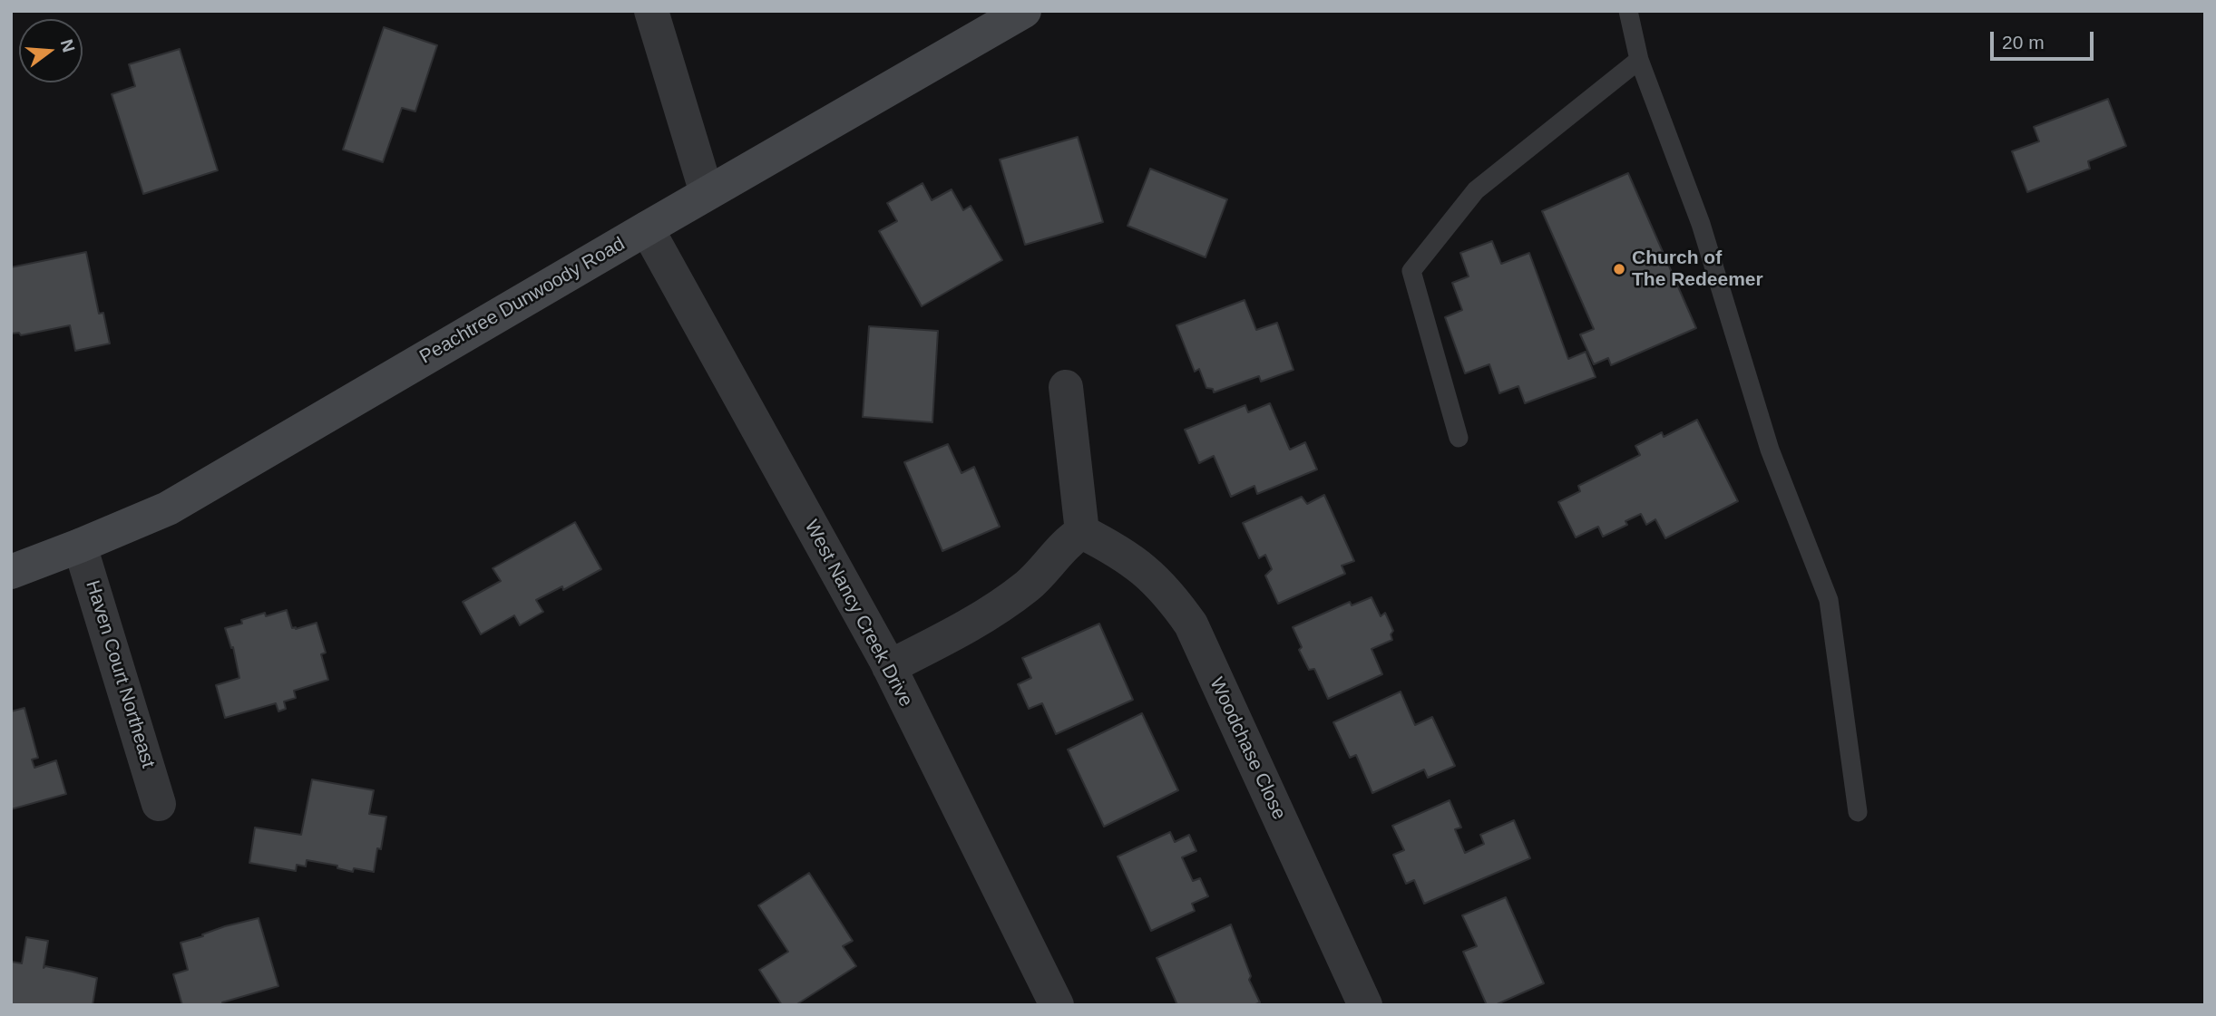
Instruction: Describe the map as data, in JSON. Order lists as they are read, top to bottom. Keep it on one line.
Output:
{"streets":{"main road":["Peachtree Dunwoody Road"],"street":["West Nancy Creek Drive","Haven Court Northeast","Woodchase Close"]},"crossings":[["Peachtree Dunwoody Road","West Nancy Creek Drive"],["Peachtree Dunwoody Road","Haven Court Northeast"]],"places":["Church of The Redeemer"],"scale_bar":"20 m","north":"right"}
